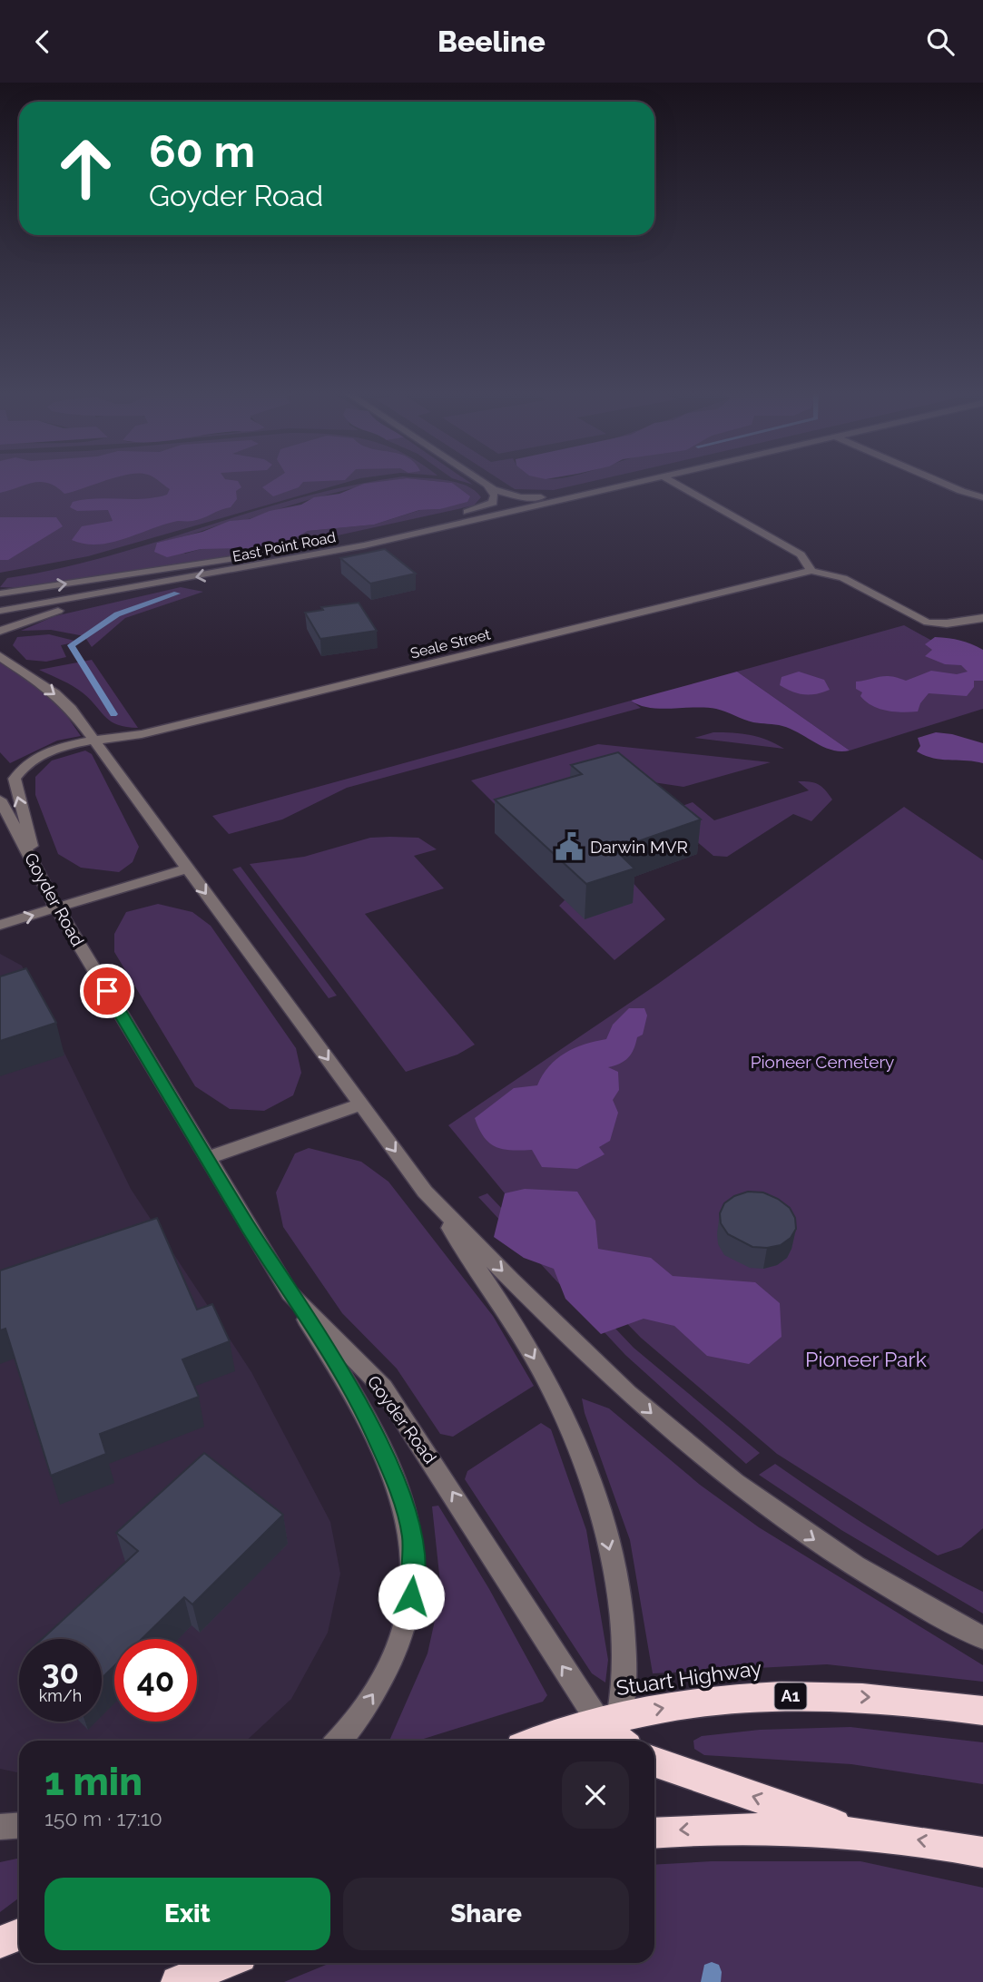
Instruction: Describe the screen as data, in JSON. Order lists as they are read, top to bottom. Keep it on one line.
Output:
{"streets":{"highway":["Stuart Highway","A1"],"street":["East Point Road","Seale Street","Goyder Road"]},"crossings":[["Seale Street","Goyder Road"],["Goyder Road","Stuart Highway"]],"parks":["Pioneer Cemetery","Pioneer Park"],"places":{"public building":["Darwin MVR"]},"page":{"header":"Beeline","turn":["60 m","Goyder Road"],"speed":"30 km/h","limit":"40","heading":["1 min","150 m · 17:10"],"buttons":["Exit","Share"]}}
